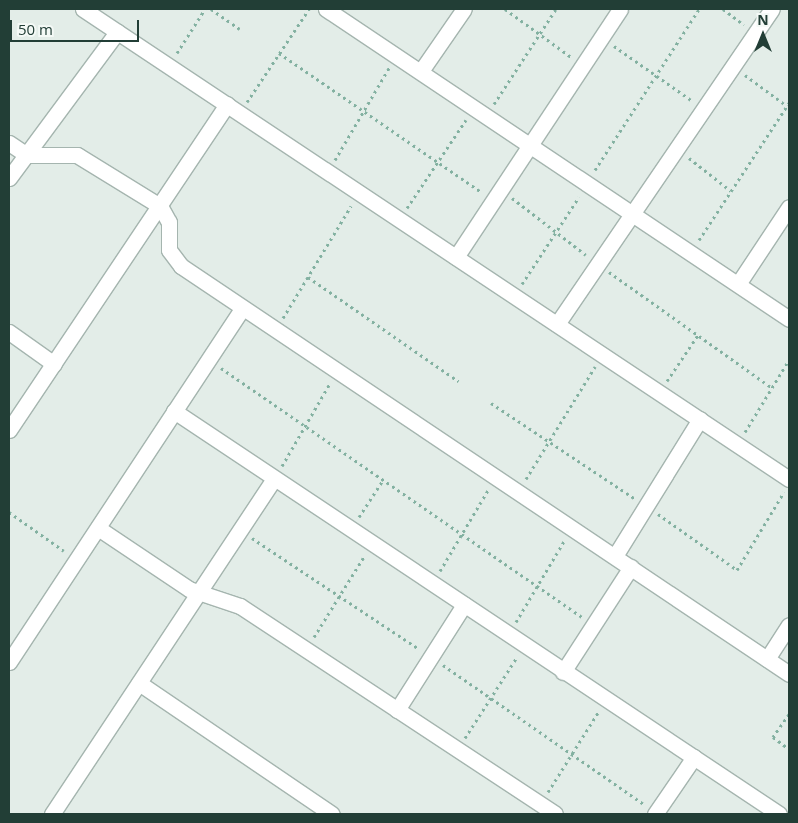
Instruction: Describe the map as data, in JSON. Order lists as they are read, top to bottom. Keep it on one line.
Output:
{"scale_bar":"50 m","north":"top"}
